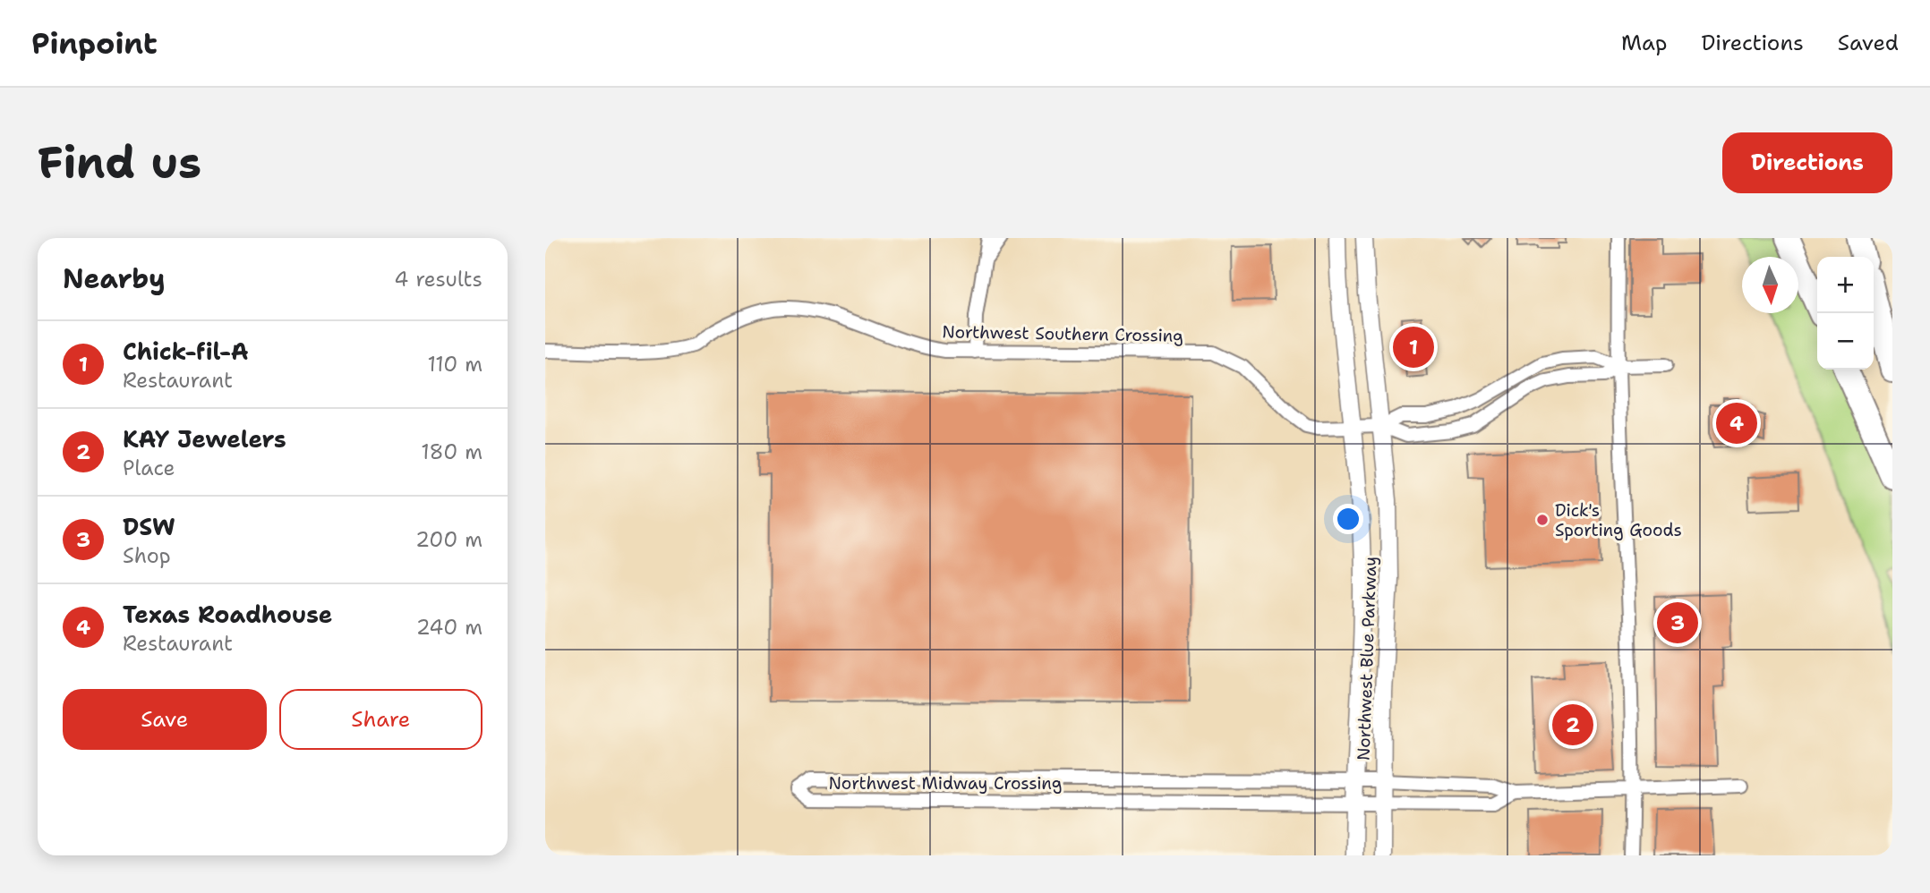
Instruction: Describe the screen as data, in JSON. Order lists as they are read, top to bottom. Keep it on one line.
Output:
{"streets":{"street":["Northwest Southern Crossing","Northwest Blue Parkway","Northwest Midway Crossing"]},"crossings":[["Northwest Southern Crossing","Northwest Blue Parkway"],["Northwest Blue Parkway","Northwest Midway Crossing"]],"places":["Dick's Sporting Goods"],"north":"bottom","page":{"header":"Pinpoint","nav":["Map","Directions","Saved"],"buttons":["Directions",["Save","Share"]],"title":"Find us","heading":["Nearby","4 results"],"map_buttons":["+","−"],"list":[{"mark":"1","name":"Chick-fil-A","note":"Restaurant","value":"110 m"},{"mark":"2","name":"KAY Jewelers","note":"Place","value":"180 m"},{"mark":"3","name":"DSW","note":"Shop","value":"200 m"},{"mark":"4","name":"Texas Roadhouse","note":"Restaurant","value":"240 m"}],"pins":["1","4","3","2"]}}
